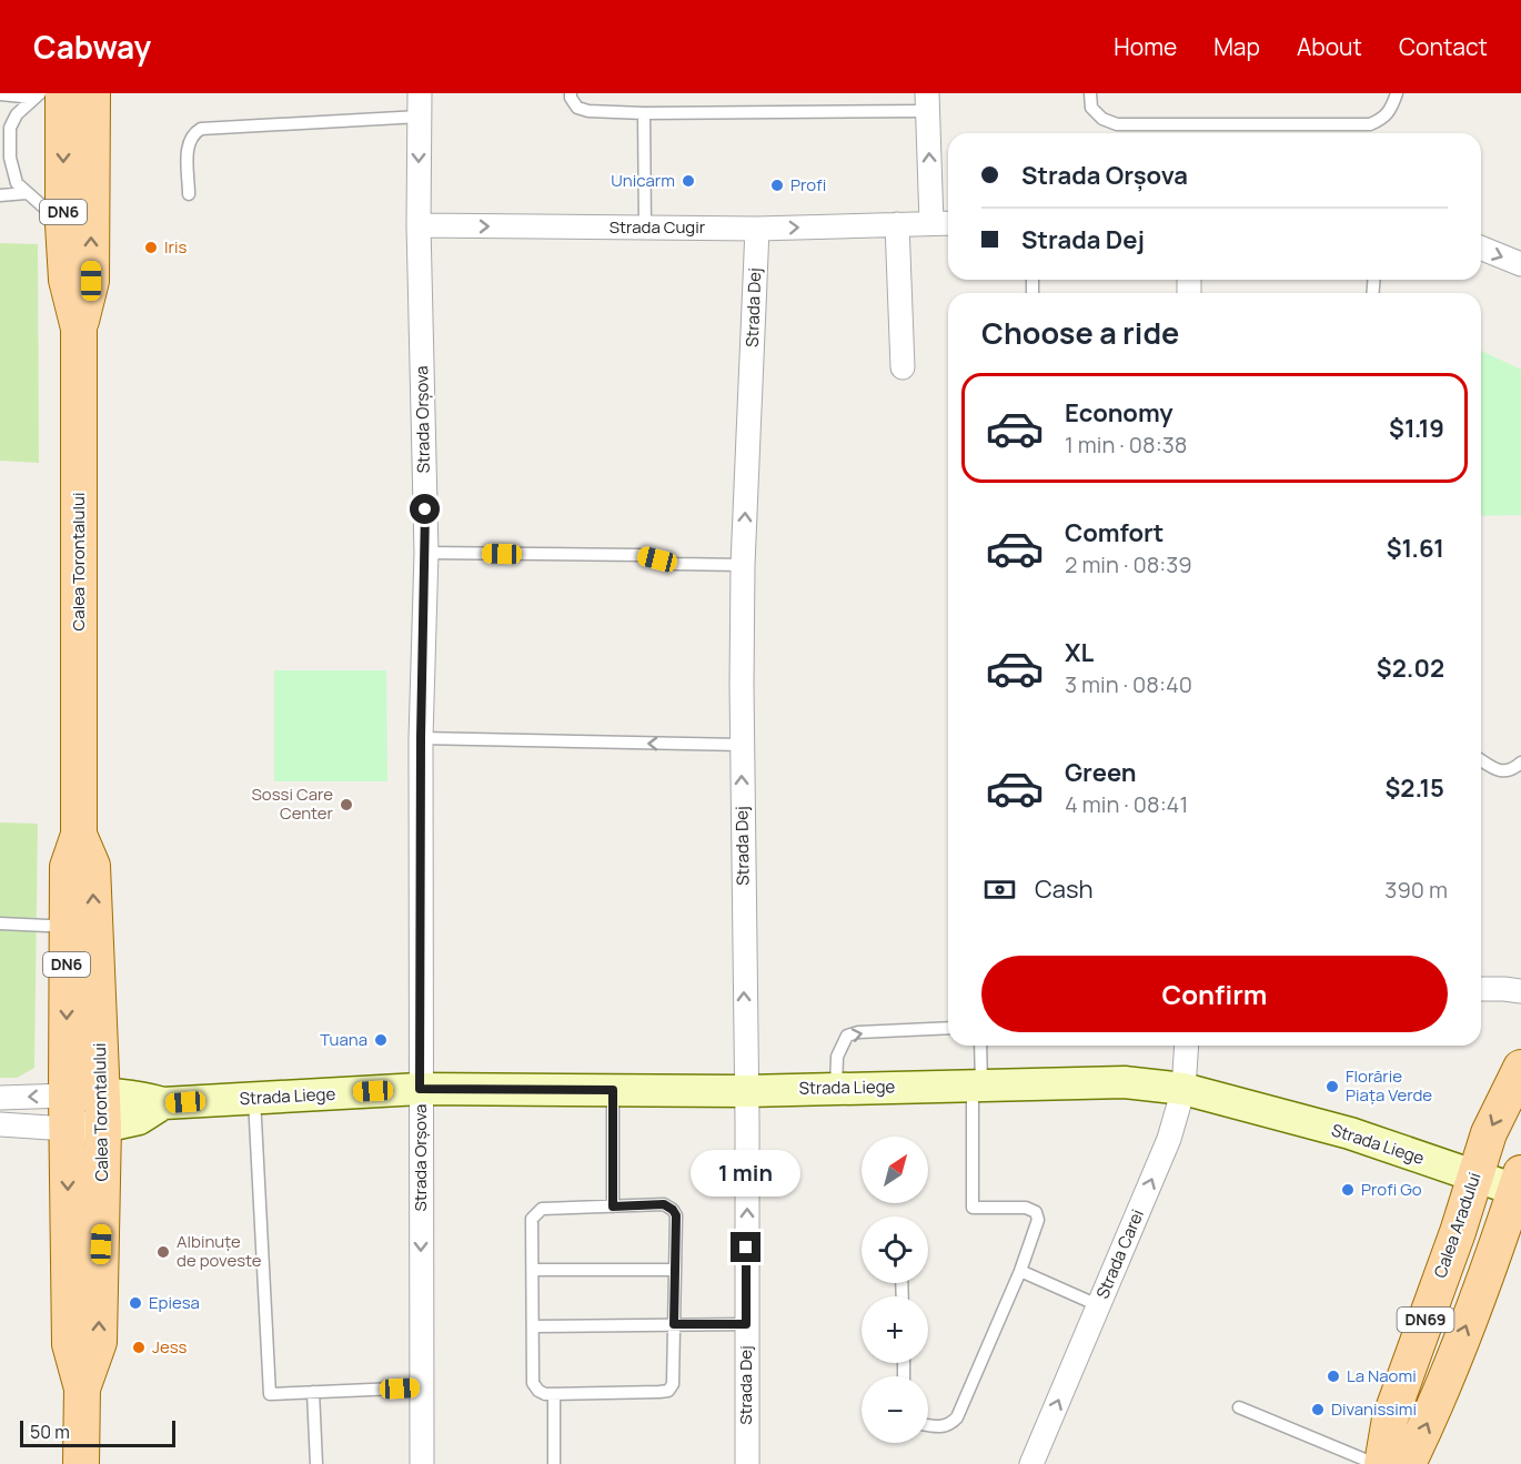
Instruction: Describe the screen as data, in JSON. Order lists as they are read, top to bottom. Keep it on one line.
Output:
{"streets":{"main road":["DN6","Calea Torontalului","Calea Aradului","DN69"],"street":["Strada Cugir","Strada Dej","Strada Orșova","Strada Liege","Strada Carei"]},"crossings":[["Strada Cugir","Strada Dej"],["Strada Cugir","Strada Orșova"],["Strada Dej","Strada Liege"],["Strada Orșova","Strada Liege"],["Calea Torontalului","Strada Liege"],["Strada Liege","Calea Aradului"],["Strada Liege","Strada Carei"],["Strada Liege","DN69"]],"one_way":["Strada Cugir","Strada Dej","Strada Carei"],"places":["Unicarm","Profi","Iris","Sossi Care Center","Tuana","Florărie Piața Verde","Profi Go","Albinuțe de poveste","Epiesa","Jess","La Naomi","Divanissimi"],"scale_bar":"50 m","north":"top right","page":{"header":"Cabway","nav":["Home","Map","About","Contact"],"banner":["Strada Orșova","Strada Dej"],"heading":"Choose a ride","list":[{"name":"Economy","note":"1 min · 08:38","value":"$1.19"},{"name":"Comfort","note":"2 min · 08:39","value":"$1.61"},{"name":"XL","note":"3 min · 08:40","value":"$2.02"},{"name":"Green","note":"4 min · 08:41","value":"$2.15"}],"pay":["Cash","390 m"],"buttons":"Confirm","map_buttons":["+","−"],"bubble":"1 min","scale":"50 m"}}
